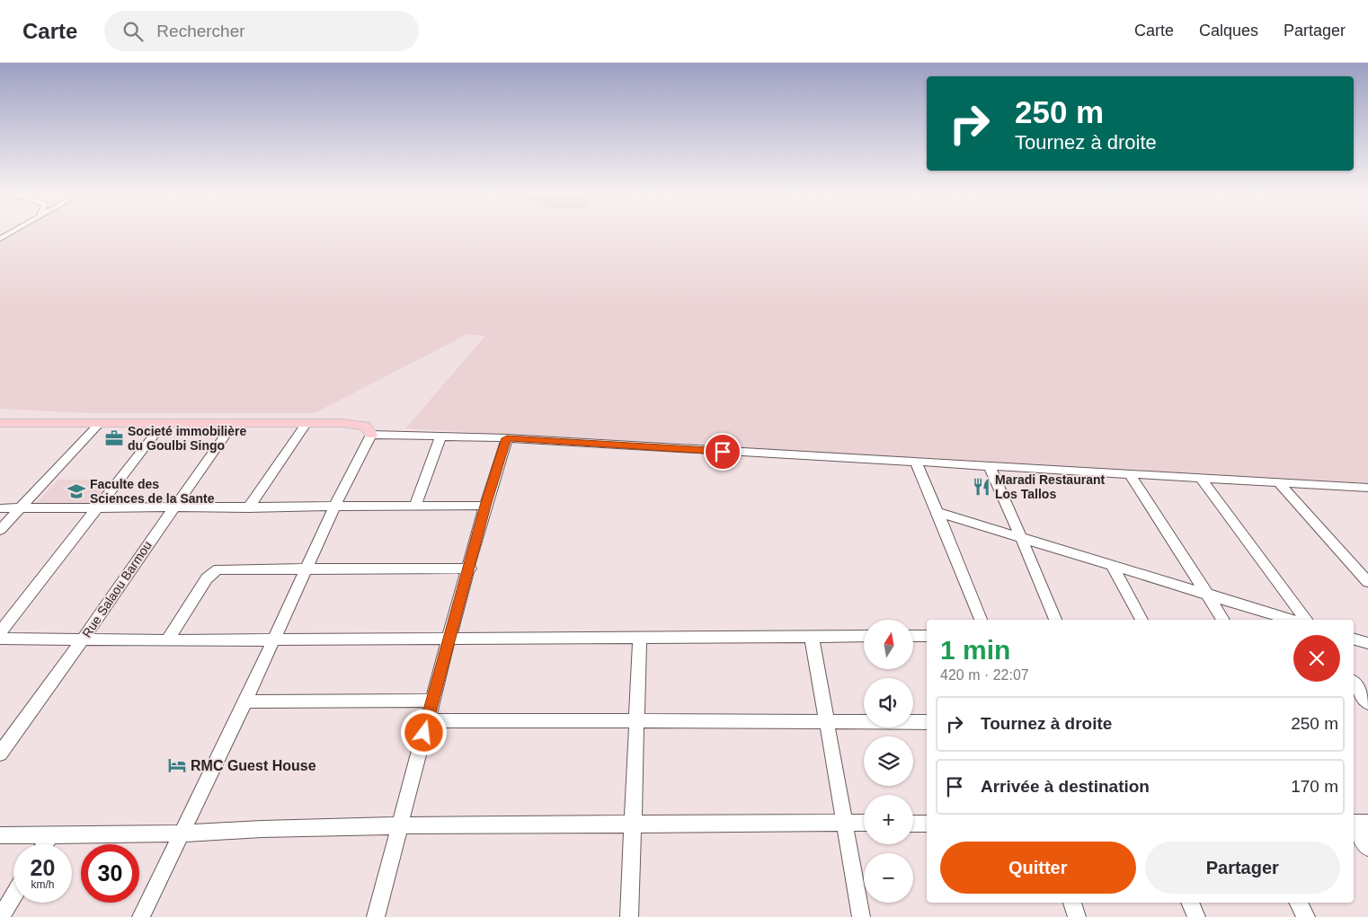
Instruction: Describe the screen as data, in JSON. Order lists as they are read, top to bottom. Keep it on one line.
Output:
{"streets":{"street":["Rue Salaou Barmou"]},"places":{"office":["Societé immobilière du Goulbi Singo"],"restaurant":["Maradi Restaurant Los Tallos"],"school or university":["Faculte des Sciences de la Sante"],"hotel":["RMC Guest House"]},"north":"top","page":{"header":"Carte","search":"Rechercher","nav":["Carte","Calques","Partager"],"turn":["250 m","Tournez à droite"],"map_buttons":["+","−"],"heading":["1 min","420 m · 22:07"],"list":[{"name":"Tournez à droite","value":"250 m"},{"name":"Arrivée à destination","value":"170 m"}],"buttons":["Quitter","Partager"],"speed":"20 km/h","limit":"30"}}
